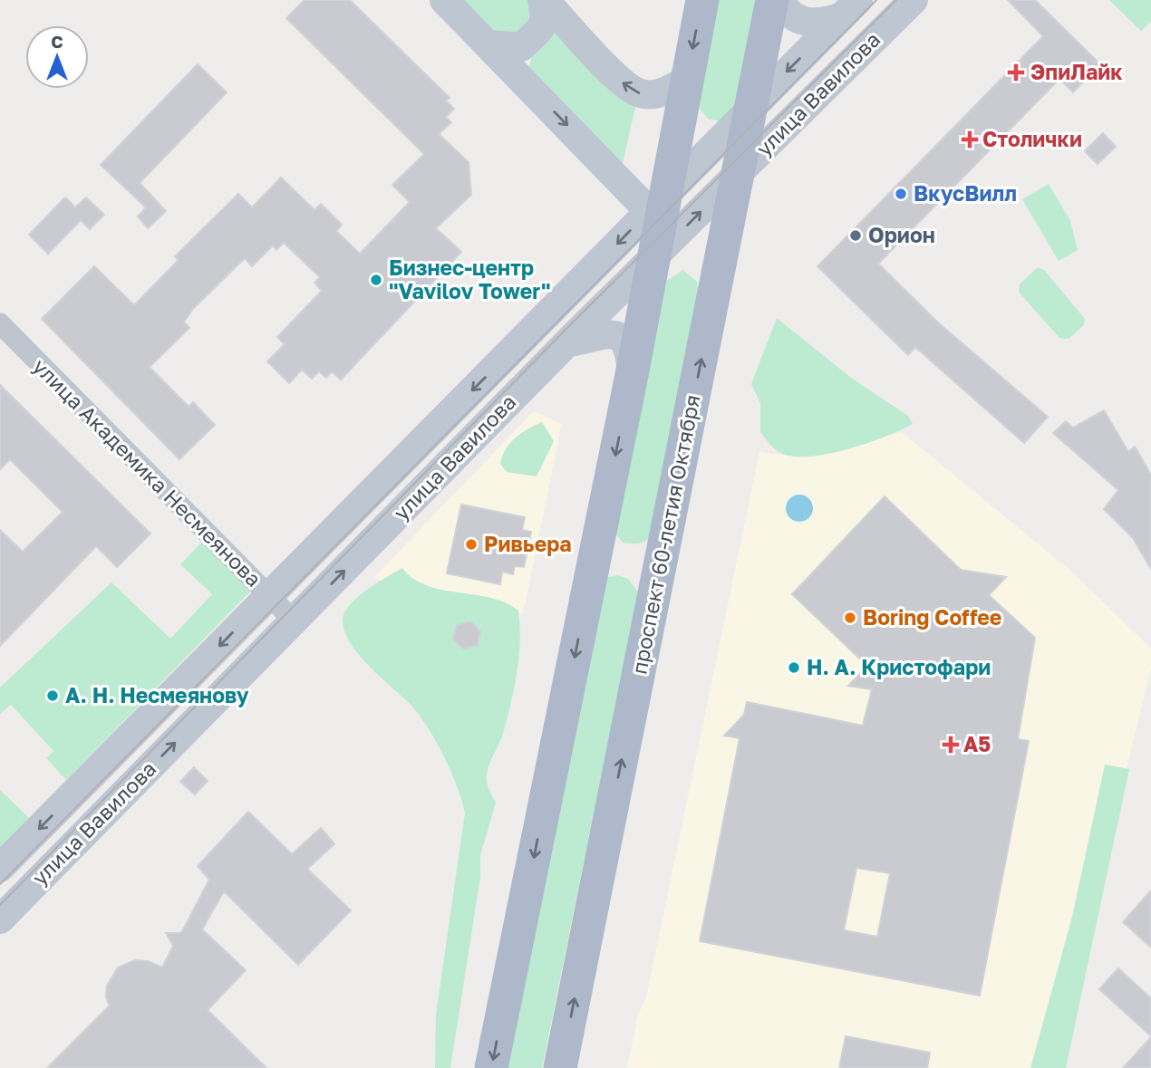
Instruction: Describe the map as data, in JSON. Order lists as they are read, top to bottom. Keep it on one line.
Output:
{"streets":{"main road":["улица Вавилова","проспект 60-летия Октября"],"street":["улица Академика Несмеянова"]},"crossings":[["улица Вавилова","улица Академика Несмеянова"],["улица Вавилова","проспект 60-летия Октября"]],"places":{"health":["ЭпиЛайк","Столички","А5"],"other":["ВкусВилл","Орион","Бизнес-центр \"Vavilov Tower\"","Ривьера","Boring Coffee","Н. А. Кристофари","А. Н. Несмеянову"]},"north":"top"}
